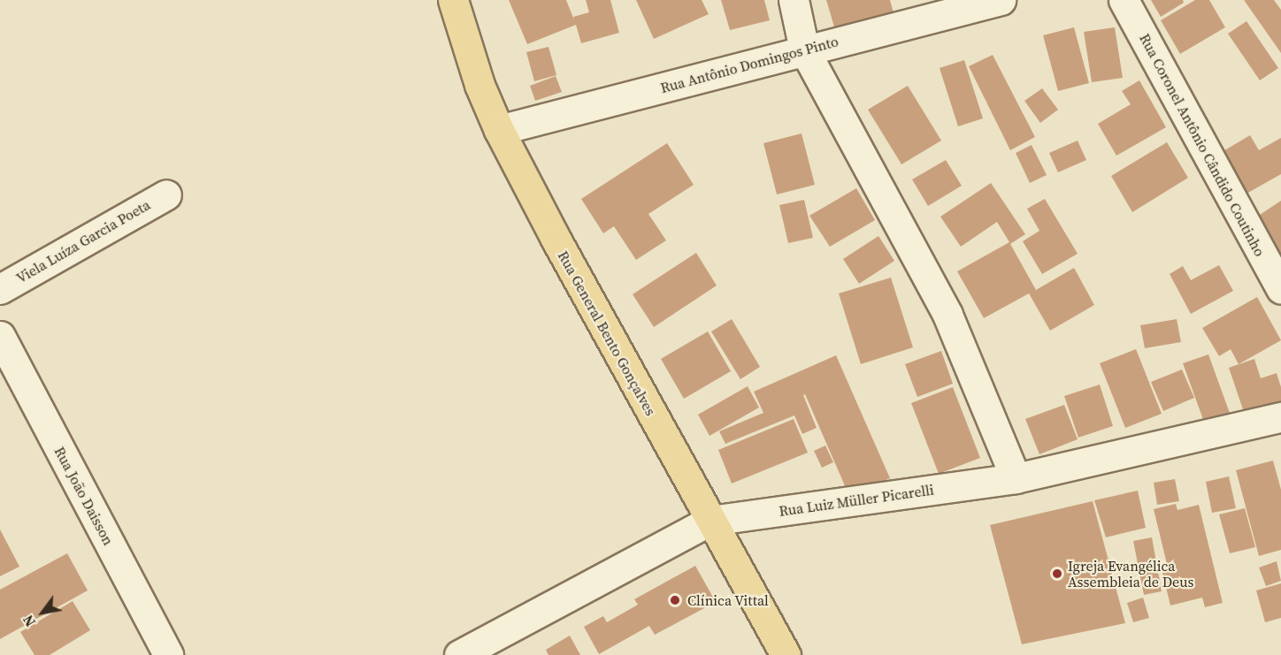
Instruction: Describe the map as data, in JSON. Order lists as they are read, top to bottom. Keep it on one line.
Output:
{"streets":{"main road":["Rua General Bento Gonçalves"],"street":["Rua Antônio Domingos Pinto","Rua Coronel Antônio Cândido Coutinho","Viela Luíza Garcia Poeta","Rua João Daisson","Rua Luiz Müller Picarelli"]},"crossings":[["Rua Antônio Domingos Pinto","Rua General Bento Gonçalves"],["Rua General Bento Gonçalves","Rua Luiz Müller Picarelli"]],"places":["Igreja Evangélica Assembleia de Deus","Clínica Vittal"],"north":"bottom left"}
